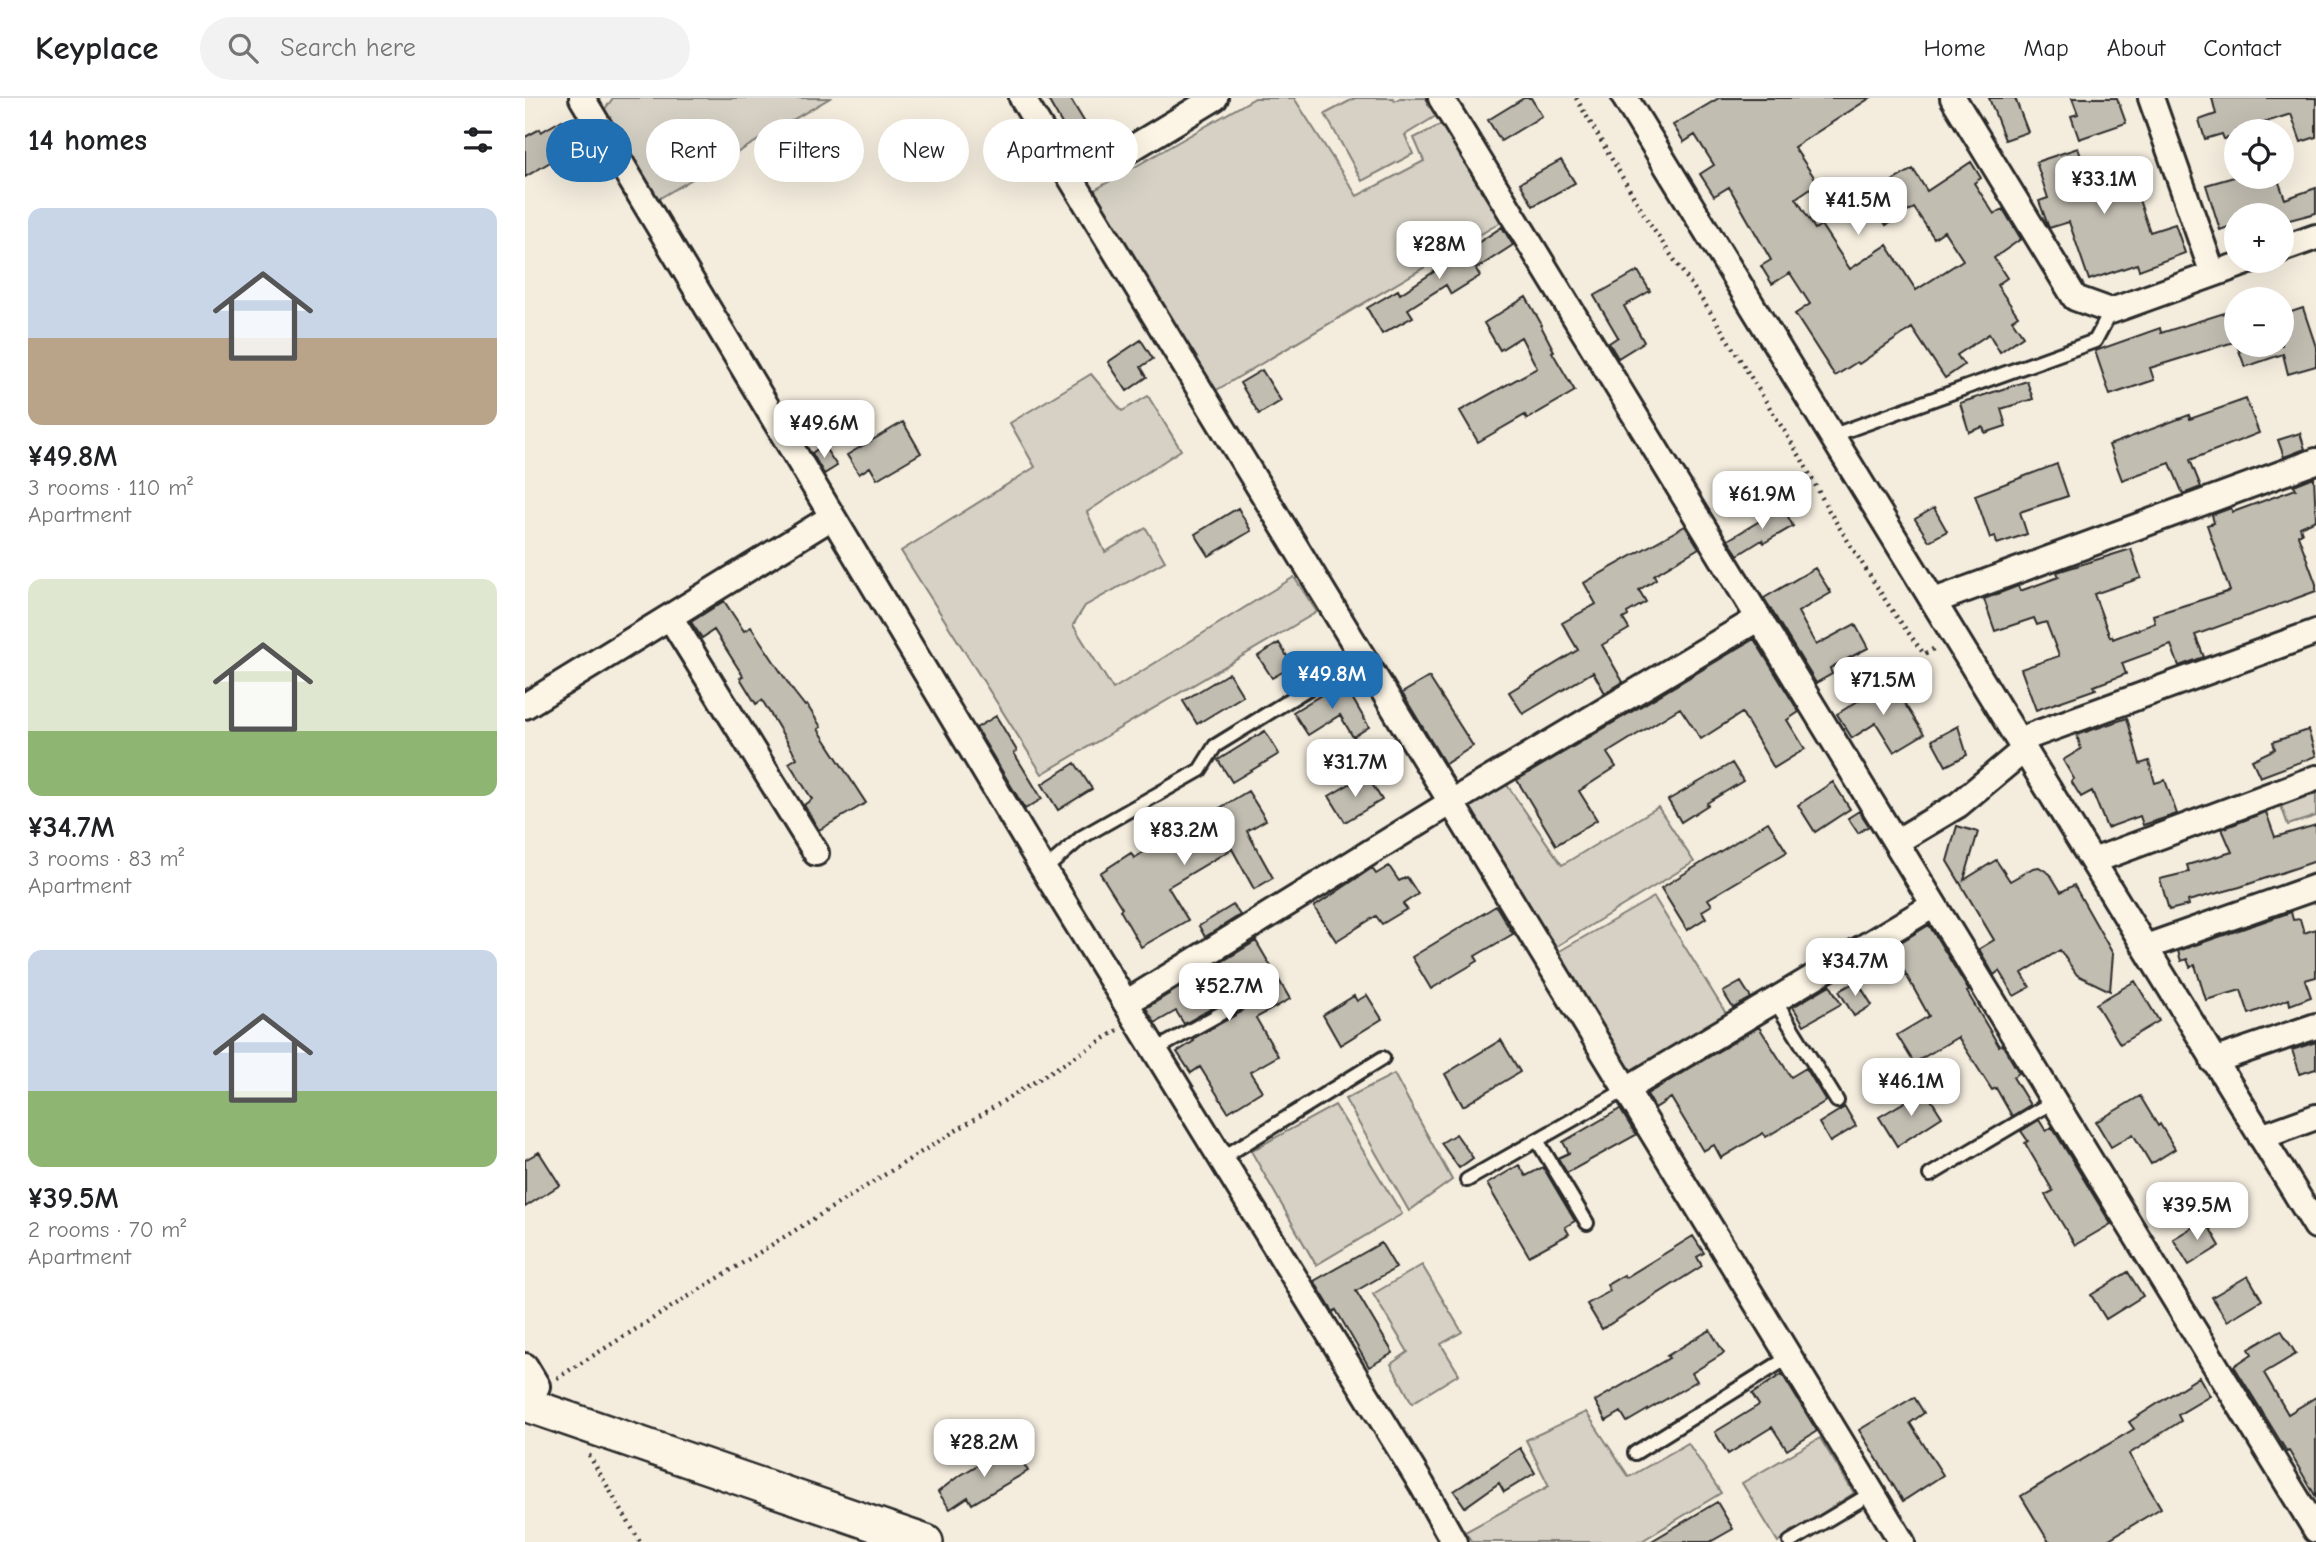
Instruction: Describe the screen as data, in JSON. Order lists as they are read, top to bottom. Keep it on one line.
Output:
{"page":{"header":"Keyplace","search":"Search here","nav":["Home","Map","About","Contact"],"heading":"14 homes","map_buttons":["+","−"],"chip":["Buy","Rent","Filters","New","Apartment"],"price":["¥33.1M","¥41.5M","¥28M","¥49.6M","¥61.9M","¥49.8M","¥71.5M","¥31.7M","¥83.2M","¥34.7M","¥52.7M","¥46.1M","¥39.5M","¥28.2M"],"list":[{"name":"¥49.8M","note":"3 rooms · 110 m² · Apartment"},{"name":"¥34.7M","note":"3 rooms · 83 m² · Apartment"},{"name":"¥39.5M","note":"2 rooms · 70 m² · Apartment"}]}}
